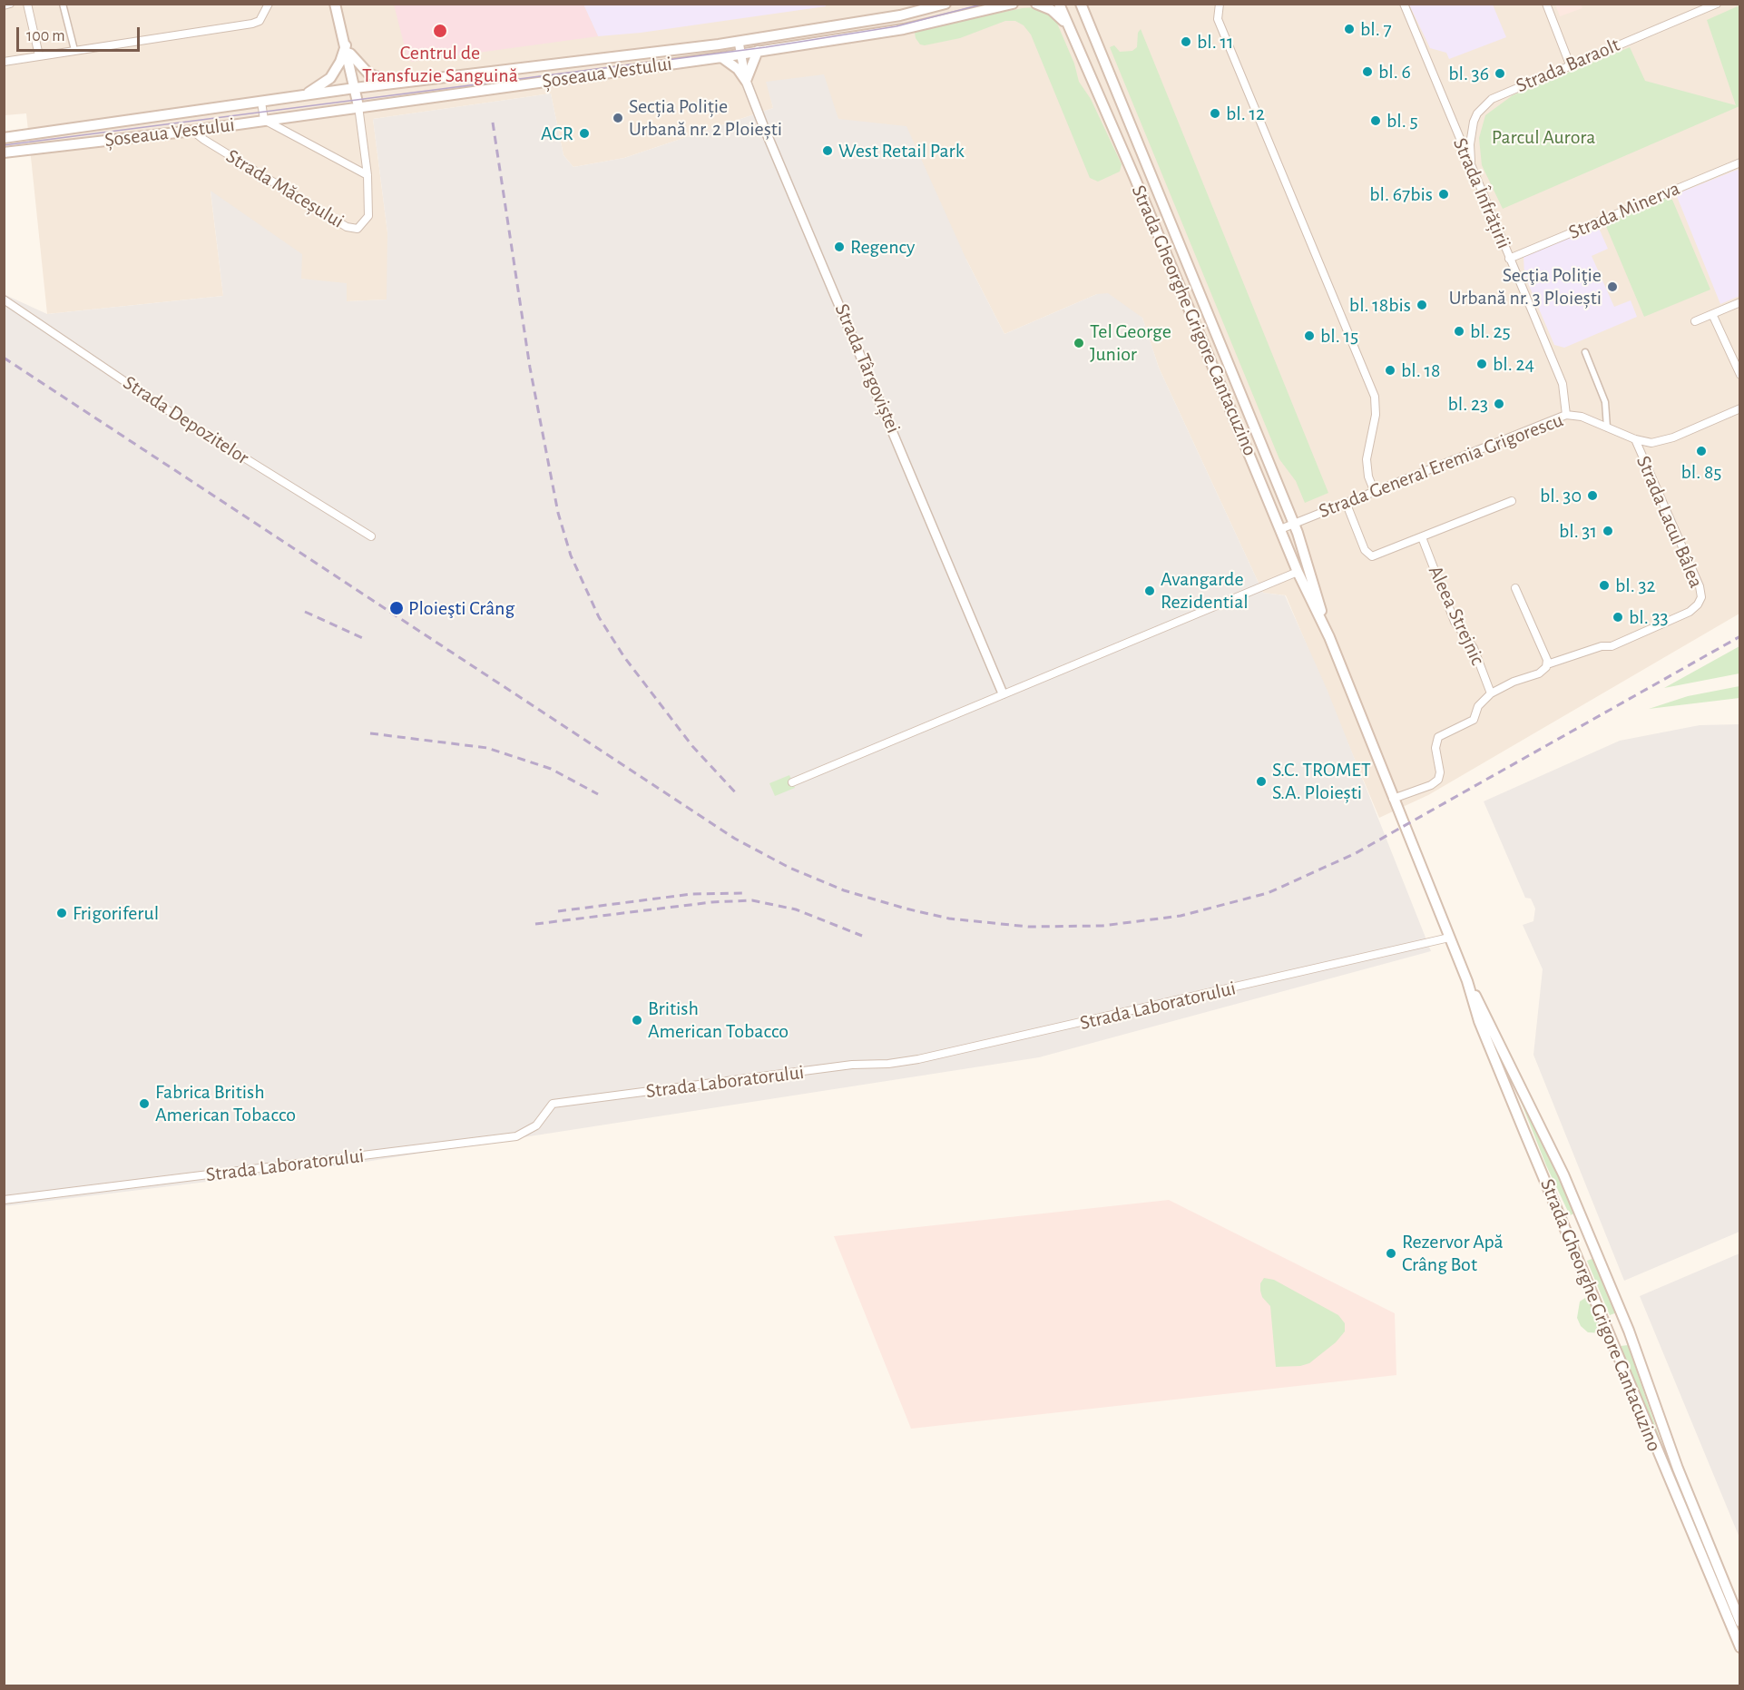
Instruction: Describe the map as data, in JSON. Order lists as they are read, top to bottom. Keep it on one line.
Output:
{"streets":{"main road":["Șoseaua Vestului","Strada Gheorghe Grigore Cantacuzino"],"street":["Strada Baraolt","Strada Măceșului","Strada Înfrățirii","Strada Minerva","Strada Târgoviștei","Strada Depozitelor","Strada General Eremia Grigorescu","Strada Lacul Bâlea","Aleea Strejnic","Strada Laboratorului"]},"crossings":[["Strada Baraolt","Strada Înfrățirii"],["Șoseaua Vestului","Strada Măceșului"],["Șoseaua Vestului","Strada Târgoviștei"],["Strada Înfrățirii","Strada Minerva"],["Strada Înfrățirii","Strada General Eremia Grigorescu"],["Strada Gheorghe Grigore Cantacuzino","Strada General Eremia Grigorescu"],["Strada Gheorghe Grigore Cantacuzino","Strada Laboratorului"],["Strada General Eremia Grigorescu","Strada Lacul Bâlea"]],"parks":["Parcul Aurora"],"places":["bl. 7","Centrul de Transfuzie Sanguină","bl. 11","bl. 6","bl. 36","bl. 12","Secția Poliție Urbană nr. 2 Ploiești","bl. 5","ACR","West Retail Park","bl. 67bis","Regency","Secţia Poliţie Urbană nr. 3 Ploiești","bl. 18bis","bl. 25","bl. 15","Tel George Junior","bl. 24","bl. 18","bl. 23","bl. 85","bl. 30","bl. 31","bl. 32","Avangarde Rezidential","Ploieşti Crâng","bl. 33","S.C. TROMET S.A. Ploiești","Frigoriferul","British American Tobacco","Fabrica British American Tobacco","Rezervor Apă Crâng Bot"],"scale_bar":"100 m"}
